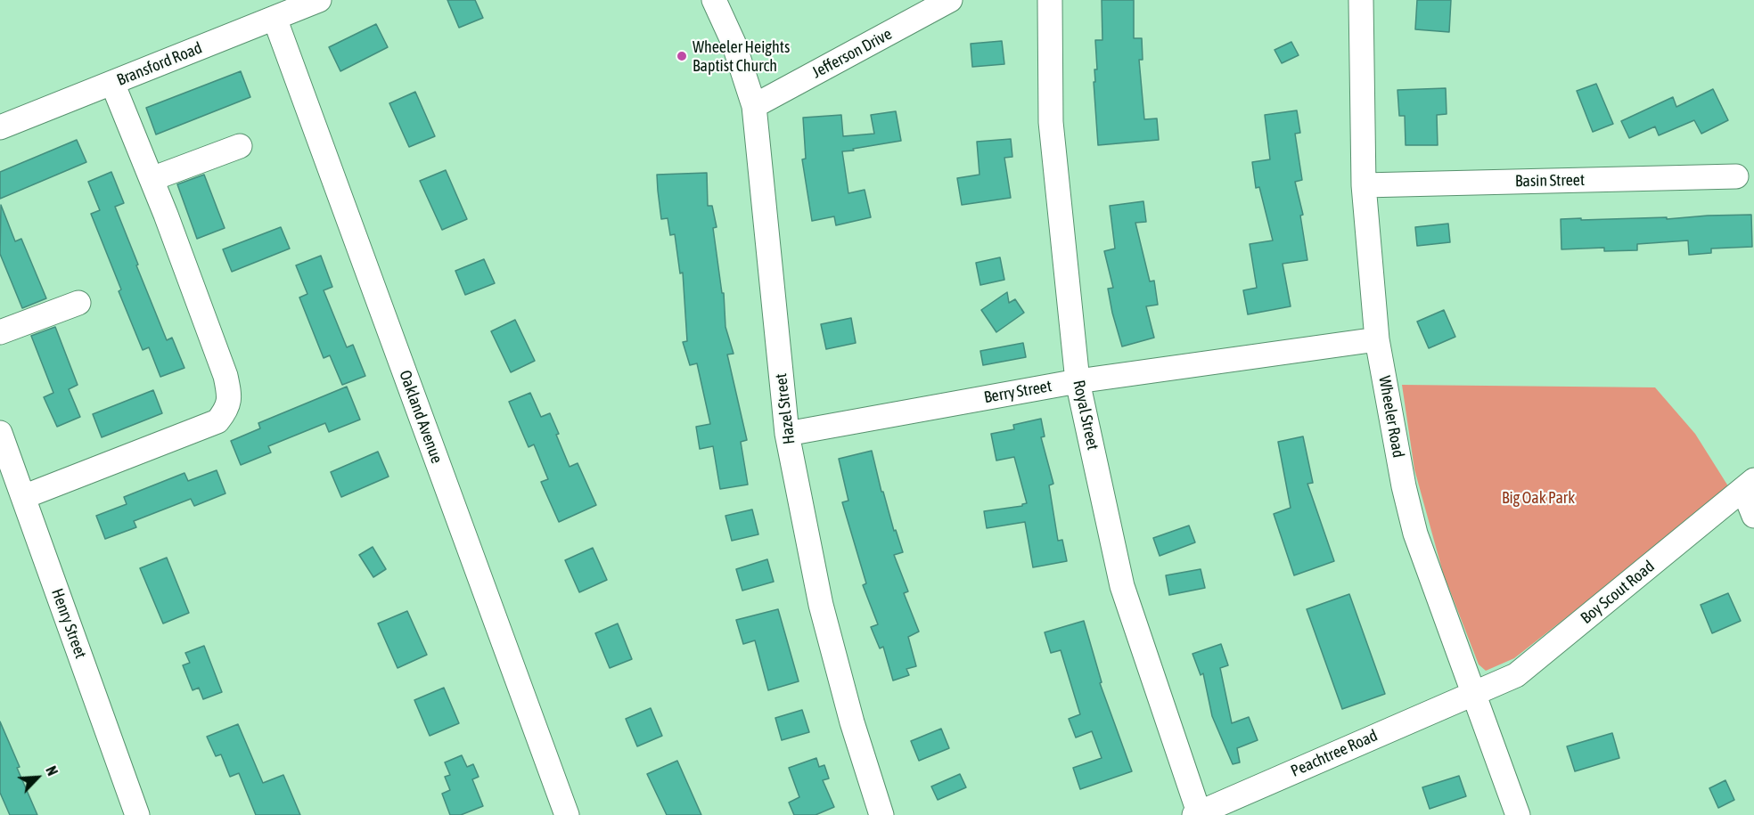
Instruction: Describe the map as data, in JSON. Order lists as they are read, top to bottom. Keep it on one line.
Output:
{"streets":{"street":["Jefferson Drive","Bransford Road","Basin Street","Berry Street","Hazel Street","Royal Street","Oakland Avenue","Wheeler Road","Boy Scout Road","Henry Street","Peachtree Road"]},"crossings":[["Jefferson Drive","Hazel Street"],["Bransford Road","Oakland Avenue"],["Basin Street","Wheeler Road"],["Berry Street","Hazel Street"],["Berry Street","Royal Street"],["Berry Street","Wheeler Road"],["Royal Street","Peachtree Road"],["Wheeler Road","Boy Scout Road"],["Wheeler Road","Peachtree Road"],["Boy Scout Road","Peachtree Road"]],"parks":["Big Oak Park"],"places":["Wheeler Heights Baptist Church"],"north":"top right"}
